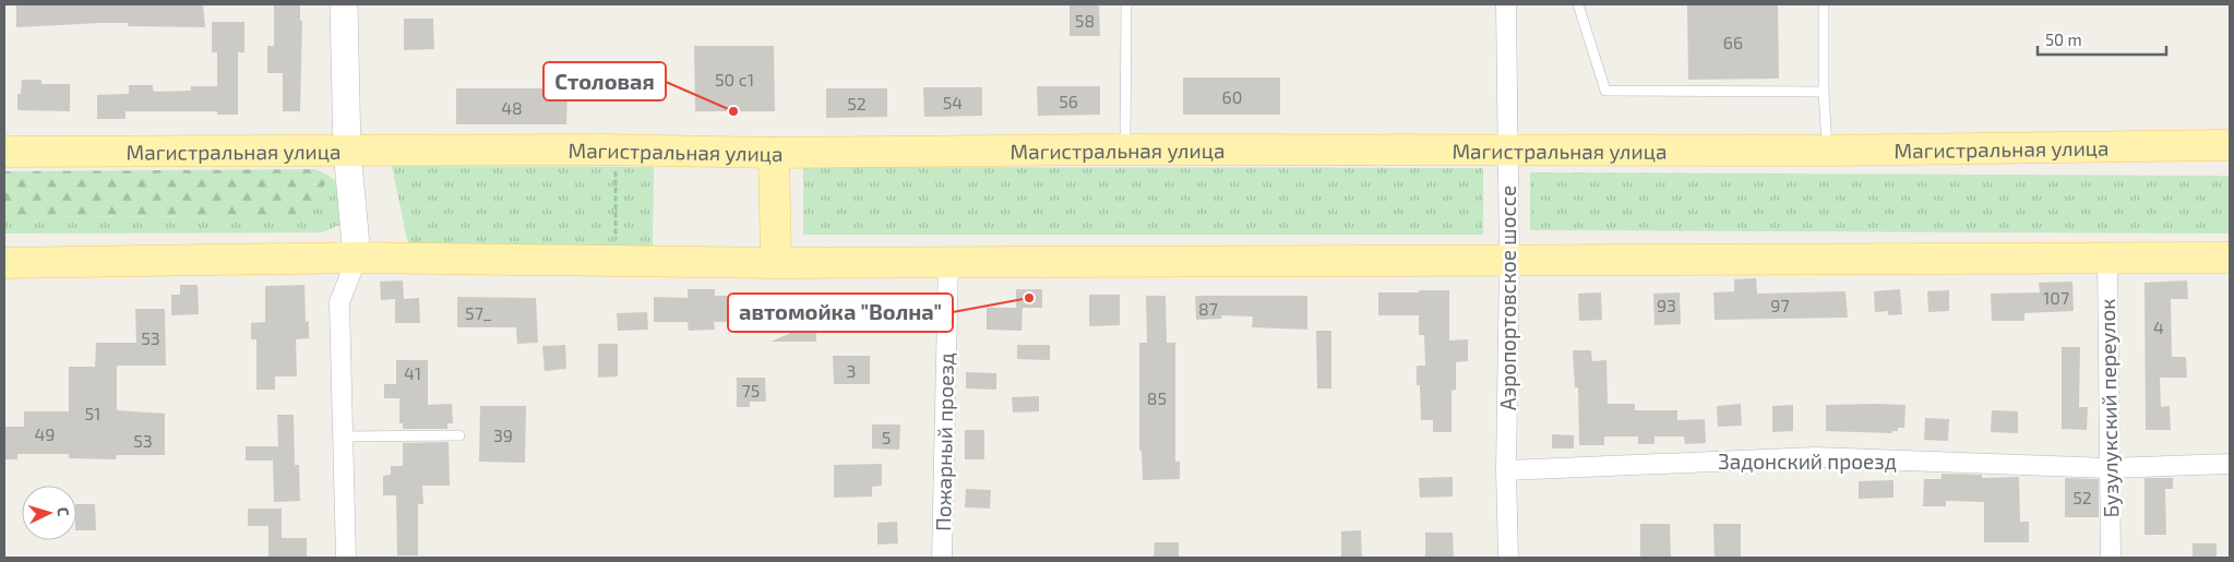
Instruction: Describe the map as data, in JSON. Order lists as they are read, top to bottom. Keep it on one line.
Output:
{"streets":{"main road":["Магистральная улица"],"street":["Аэропортовское шоссе","Бузулукский переулок","Пожарный проезд","Задонский проезд"]},"crossings":[["Магистральная улица","Аэропортовское шоссе"],["Аэропортовское шоссе","Задонский проезд"],["Бузулукский переулок","Задонский проезд"]],"places":["Столовая","автомойка \"Волна\""],"house_numbers":["58","66","50 с1","60","56","54","52","48","107","93","97","87","57_","4","53","3","41","75","85","51","49","39","5","53","52"],"scale_bar":"50 m","north":"right"}
